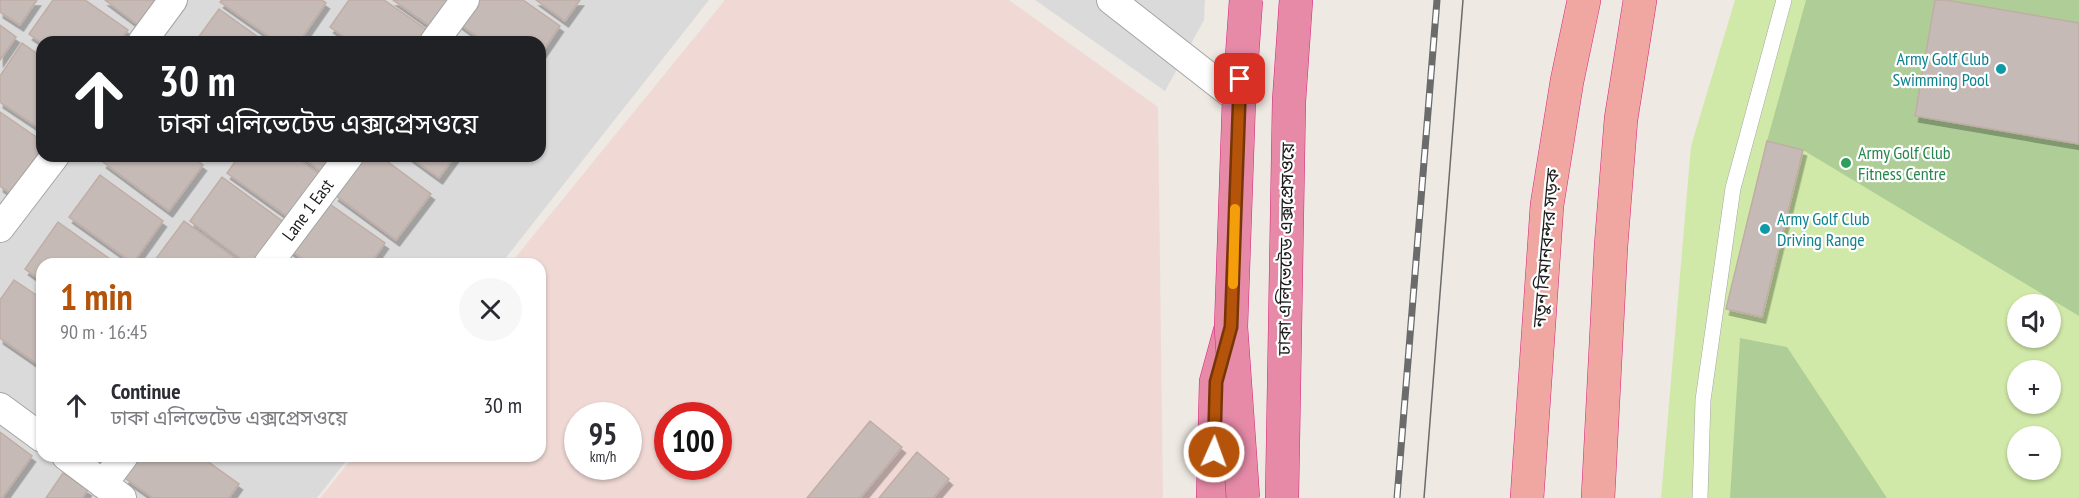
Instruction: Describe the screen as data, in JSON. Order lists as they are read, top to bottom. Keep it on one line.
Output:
{"streets":{"highway":["নতুন বিমানবন্দর সড়ক","ঢাকা এলিভেটেড এক্সপ্রেসওয়ে"],"street":["Lane 1 East"]},"places":["Army Golf Club Swimming Pool","Army Golf Club Fitness Centre","Army Golf Club Driving Range"],"page":{"turn":["30 m","ঢাকা এলিভেটেড এক্সপ্রেসওয়ে"],"heading":["1 min","90 m · 16:45"],"map_buttons":["+","−"],"list":[{"name":"Continue","note":"ঢাকা এলিভেটেড এক্সপ্রেসওয়ে","value":"30 m"}],"speed":"95 km/h","limit":"100"}}
